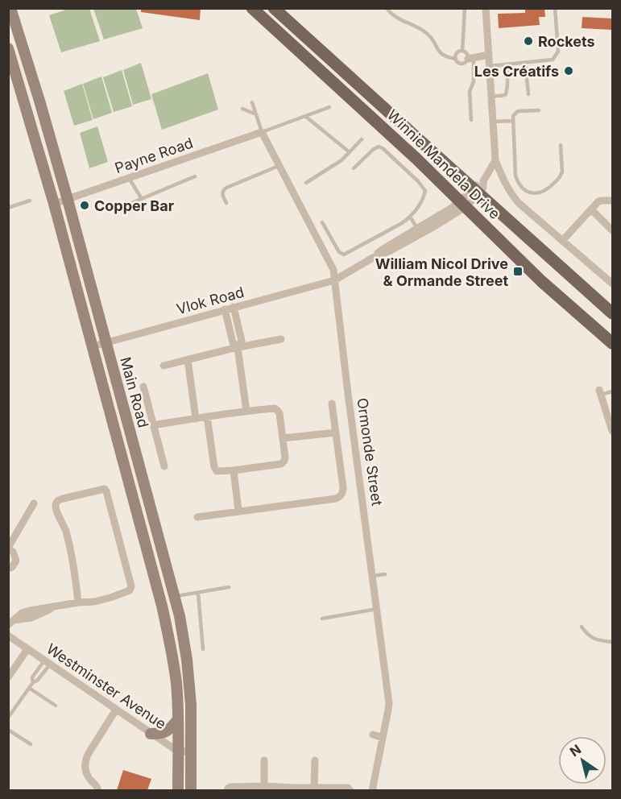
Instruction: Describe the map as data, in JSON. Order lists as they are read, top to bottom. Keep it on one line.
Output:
{"streets":{"main road":["Winnie Mandela Drive","Main Road"],"street":["Payne Road","Vlok Road","Ormonde Street","Westminster Avenue"]},"crossings":[["Payne Road","Main Road"],["Payne Road","Ormonde Street"],["Vlok Road","Main Road"],["Vlok Road","Ormonde Street"],["Main Road","Westminster Avenue"]],"places":{"other":["Rockets","Les Créatifs","Copper Bar"],"transit":["William Nicol Drive & Ormande Street"]},"north":"top left"}
